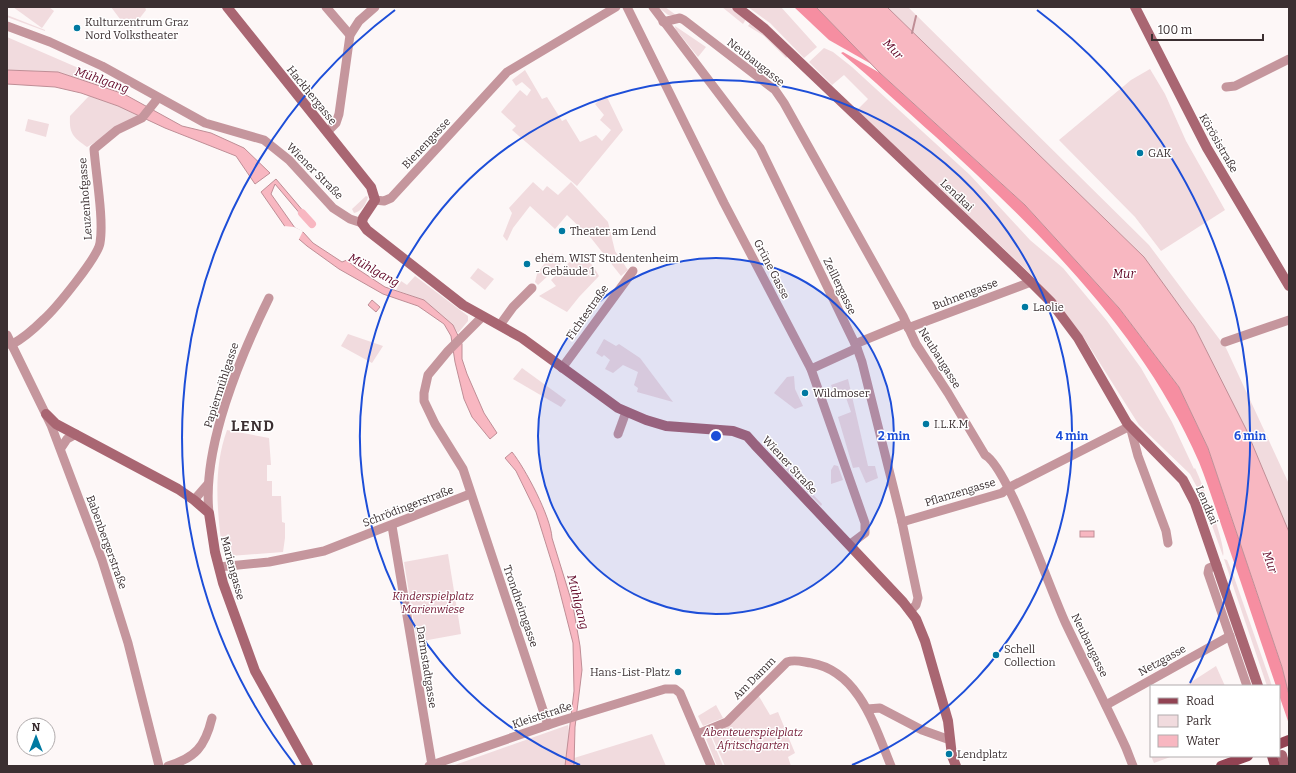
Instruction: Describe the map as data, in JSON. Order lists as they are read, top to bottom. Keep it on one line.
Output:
{"streets":{"main road":["Hackhergasse","Körösistraße","Wiener Straße","Lendkai","Mariengasse"],"street":["Neubaugasse","Bienengasse","Leuzenhofgasse","Grüne Gasse","Zeillergasse","Buhnengasse","Fichtestraße","Papiermühlgasse","Pflanzengasse","Schrödingerstraße","Babenbergerstraße","Trondheimgasse","Netzgasse","Darmstadtgasse","Am Damm","Kleiststraße"]},"crossings":[["Neubaugasse","Zeillergasse"],["Neubaugasse","Buhnengasse"],["Neubaugasse","Pflanzengasse"],["Neubaugasse","Netzgasse"],["Hackhergasse","Bienengasse"],["Wiener Straße","Leuzenhofgasse"],["Wiener Straße","Grüne Gasse"],["Wiener Straße","Zeillergasse"],["Wiener Straße","Fichtestraße"],["Wiener Straße","Schrödingerstraße"],["Lendkai","Buhnengasse"],["Lendkai","Pflanzengasse"],["Leuzenhofgasse","Babenbergerstraße"],["Grüne Gasse","Buhnengasse"],["Zeillergasse","Buhnengasse"],["Zeillergasse","Pflanzengasse"],["Papiermühlgasse","Mariengasse"],["Schrödingerstraße","Mariengasse"],["Schrödingerstraße","Trondheimgasse"],["Schrödingerstraße","Darmstadtgasse"],["Trondheimgasse","Kleiststraße"],["Darmstadtgasse","Kleiststraße"],["Am Damm","Kleiststraße"]],"districts":["LEND"],"water":["Mur","Mühlgang"],"parks":["Kinderspielplatz Marienwiese","Abenteuerspielplatz Afritschgarten"],"places":["Kulturzentrum Graz Nord Volkstheater","GAK","Theater am Lend","ehem. WIST Studentenheim - Gebäude 1","Laolie","Wildmoser","I.L.K.M","Schell Collection","Hans-List-Platz","Lendplatz"],"legend":["Road","Park","Water"],"scale_bar":"100 m","north":"top","rings":["2 min","4 min","6 min"]}
